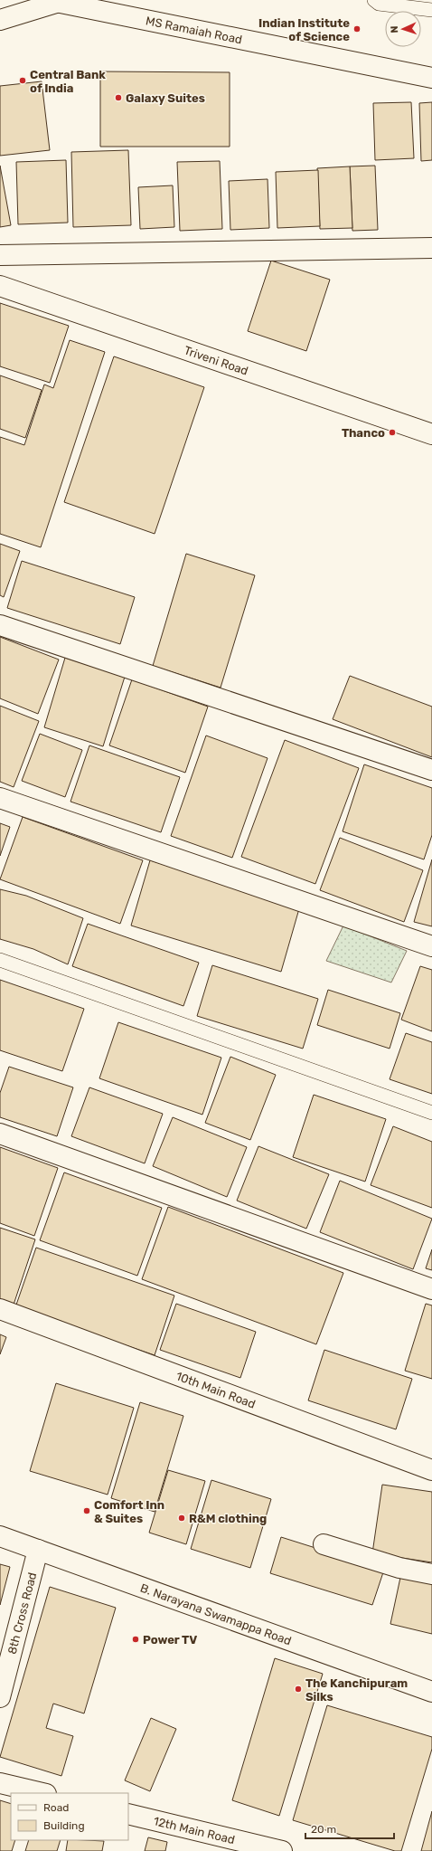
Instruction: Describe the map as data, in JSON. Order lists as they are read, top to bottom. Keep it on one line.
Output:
{"streets":{"street":["MS Ramaiah Road","Triveni Road","10th Main Road","8th Cross Road","B. Narayana Swamappa Road","12th Main Road"]},"crossings":[["8th Cross Road","B. Narayana Swamappa Road"]],"places":["Indian Institute of Science","Central Bank of India","Galaxy Suites","Thanco","Comfort Inn & Suites","R&M clothing","Power TV","The Kanchipuram Silks"],"legend":["Road","Building"],"scale_bar":"20 m","north":"left"}
